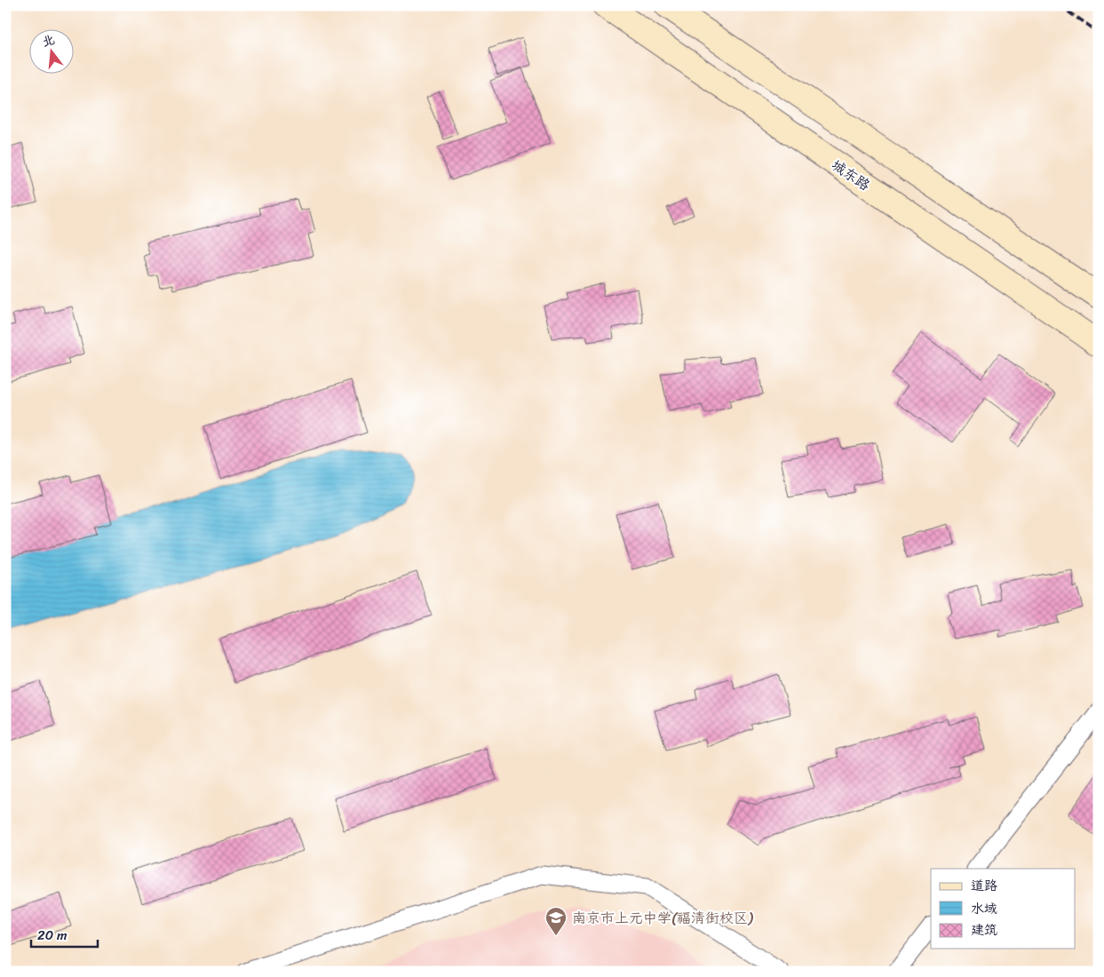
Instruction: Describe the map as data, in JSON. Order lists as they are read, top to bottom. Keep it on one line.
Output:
{"streets":{"main road":["城东路"]},"places":{"school or university":["南京市上元中学(福清街校区)"]},"legend":["道路","水域","建筑"],"scale_bar":"20 m","north":"top"}
